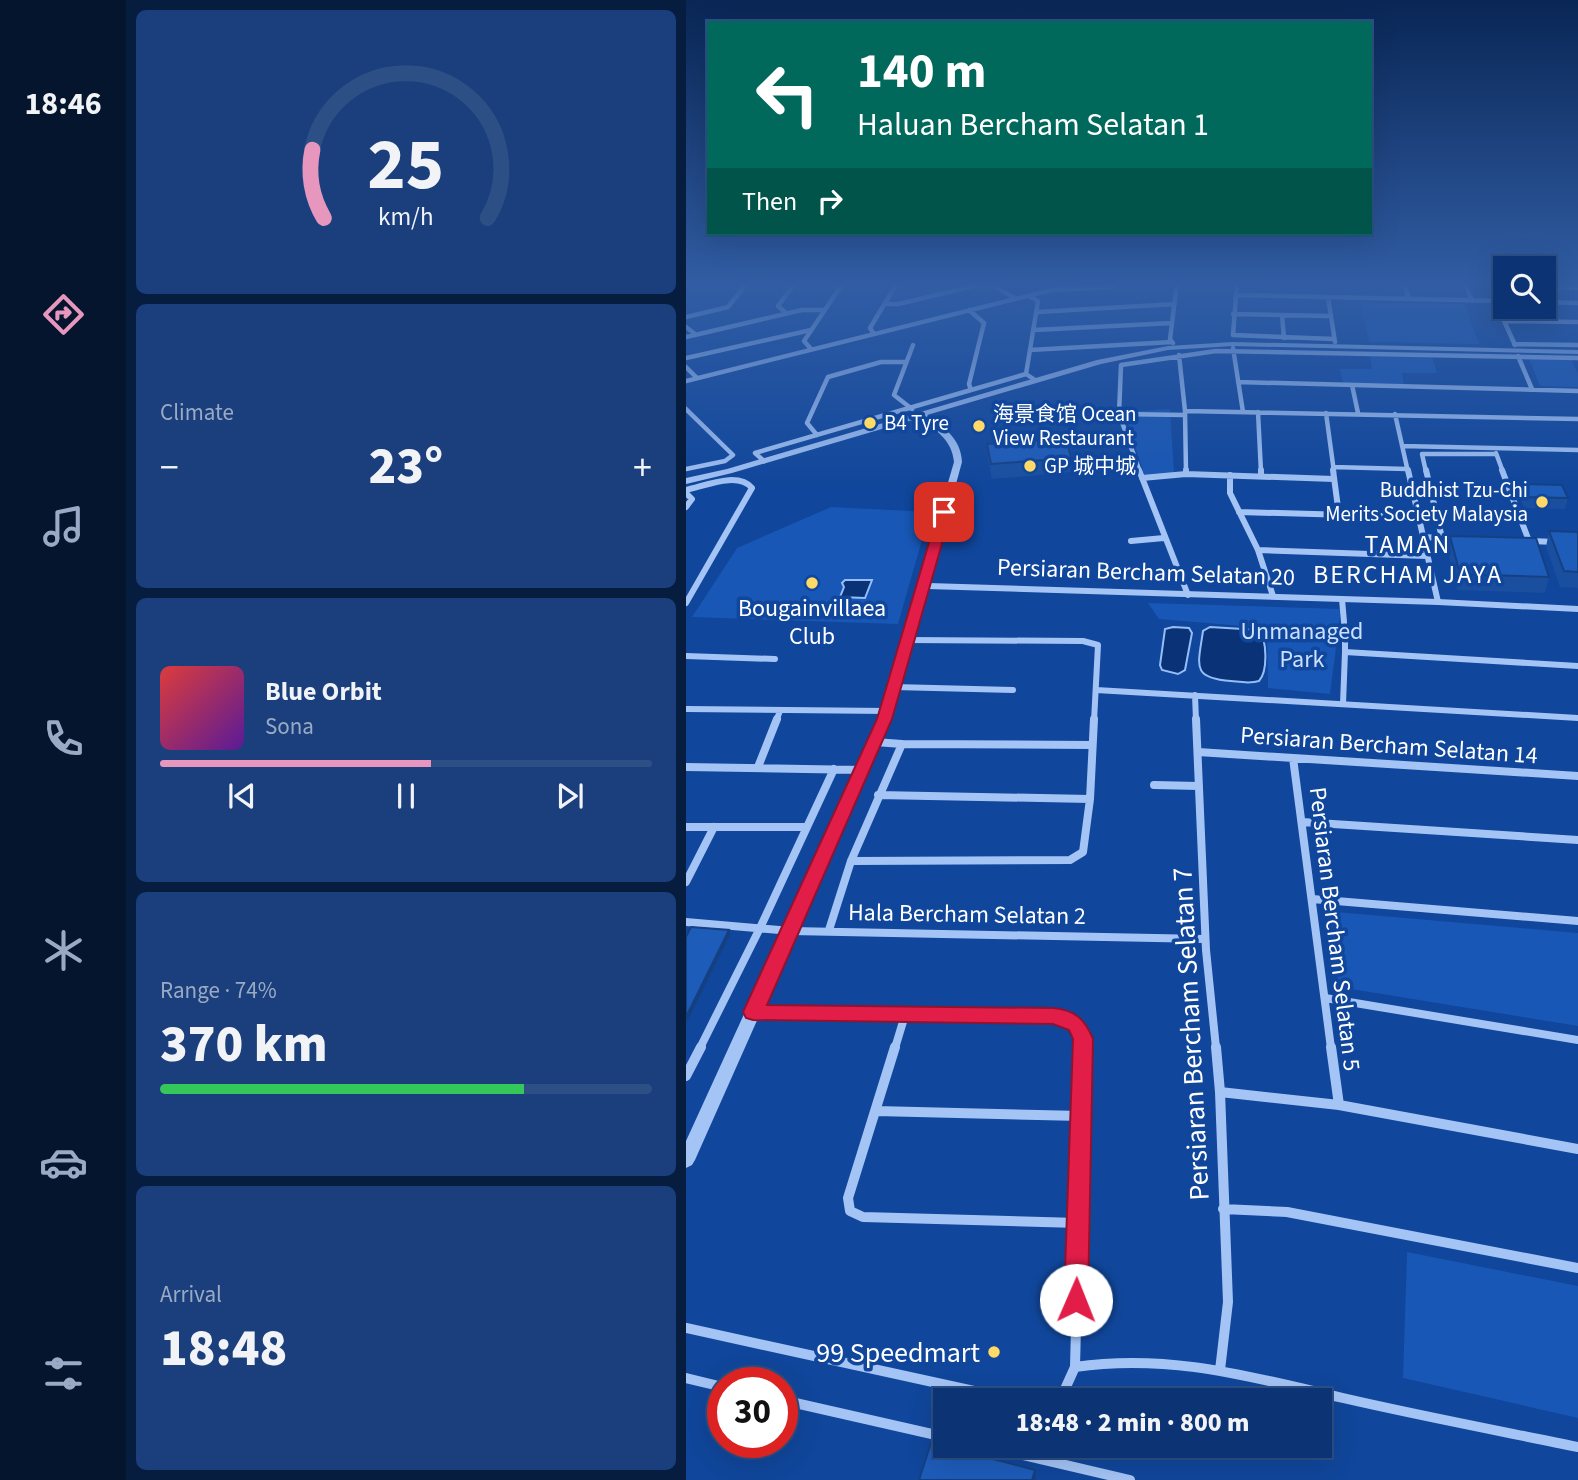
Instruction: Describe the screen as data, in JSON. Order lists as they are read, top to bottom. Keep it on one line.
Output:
{"streets":{"street":["Persiaran Bercham Selatan 20","Persiaran Bercham Selatan 14","Hala Bercham Selatan 2","Persiaran Bercham Selatan 5","Persiaran Bercham Selatan 7"]},"crossings":[["Persiaran Bercham Selatan 14","Persiaran Bercham Selatan 5"],["Persiaran Bercham Selatan 14","Persiaran Bercham Selatan 7"],["Hala Bercham Selatan 2","Persiaran Bercham Selatan 7"]],"districts":["TAMAN BERCHAM JAYA"],"parks":["Unmanaged Park"],"places":["B4 Tyre","海景食馆 Ocean View Restaurant","GP 城中城","Buddhist Tzu-Chi Merits Society Malaysia","Bougainvillaea Club","99 Speedmart"],"page":{"tabs":"18:46","turn":["140 m","Haluan Bercham Selatan 1"],"then":"Then","tile":["Climate",["Range · 74%","370 km"],["Arrival","18:48"]],"heat":["−","23°","+"],"song":["Blue Orbit","Sona"],"limit":"30","trip":"18:48 · 2 min · 800 m","gauge":["25","km/h"]}}
